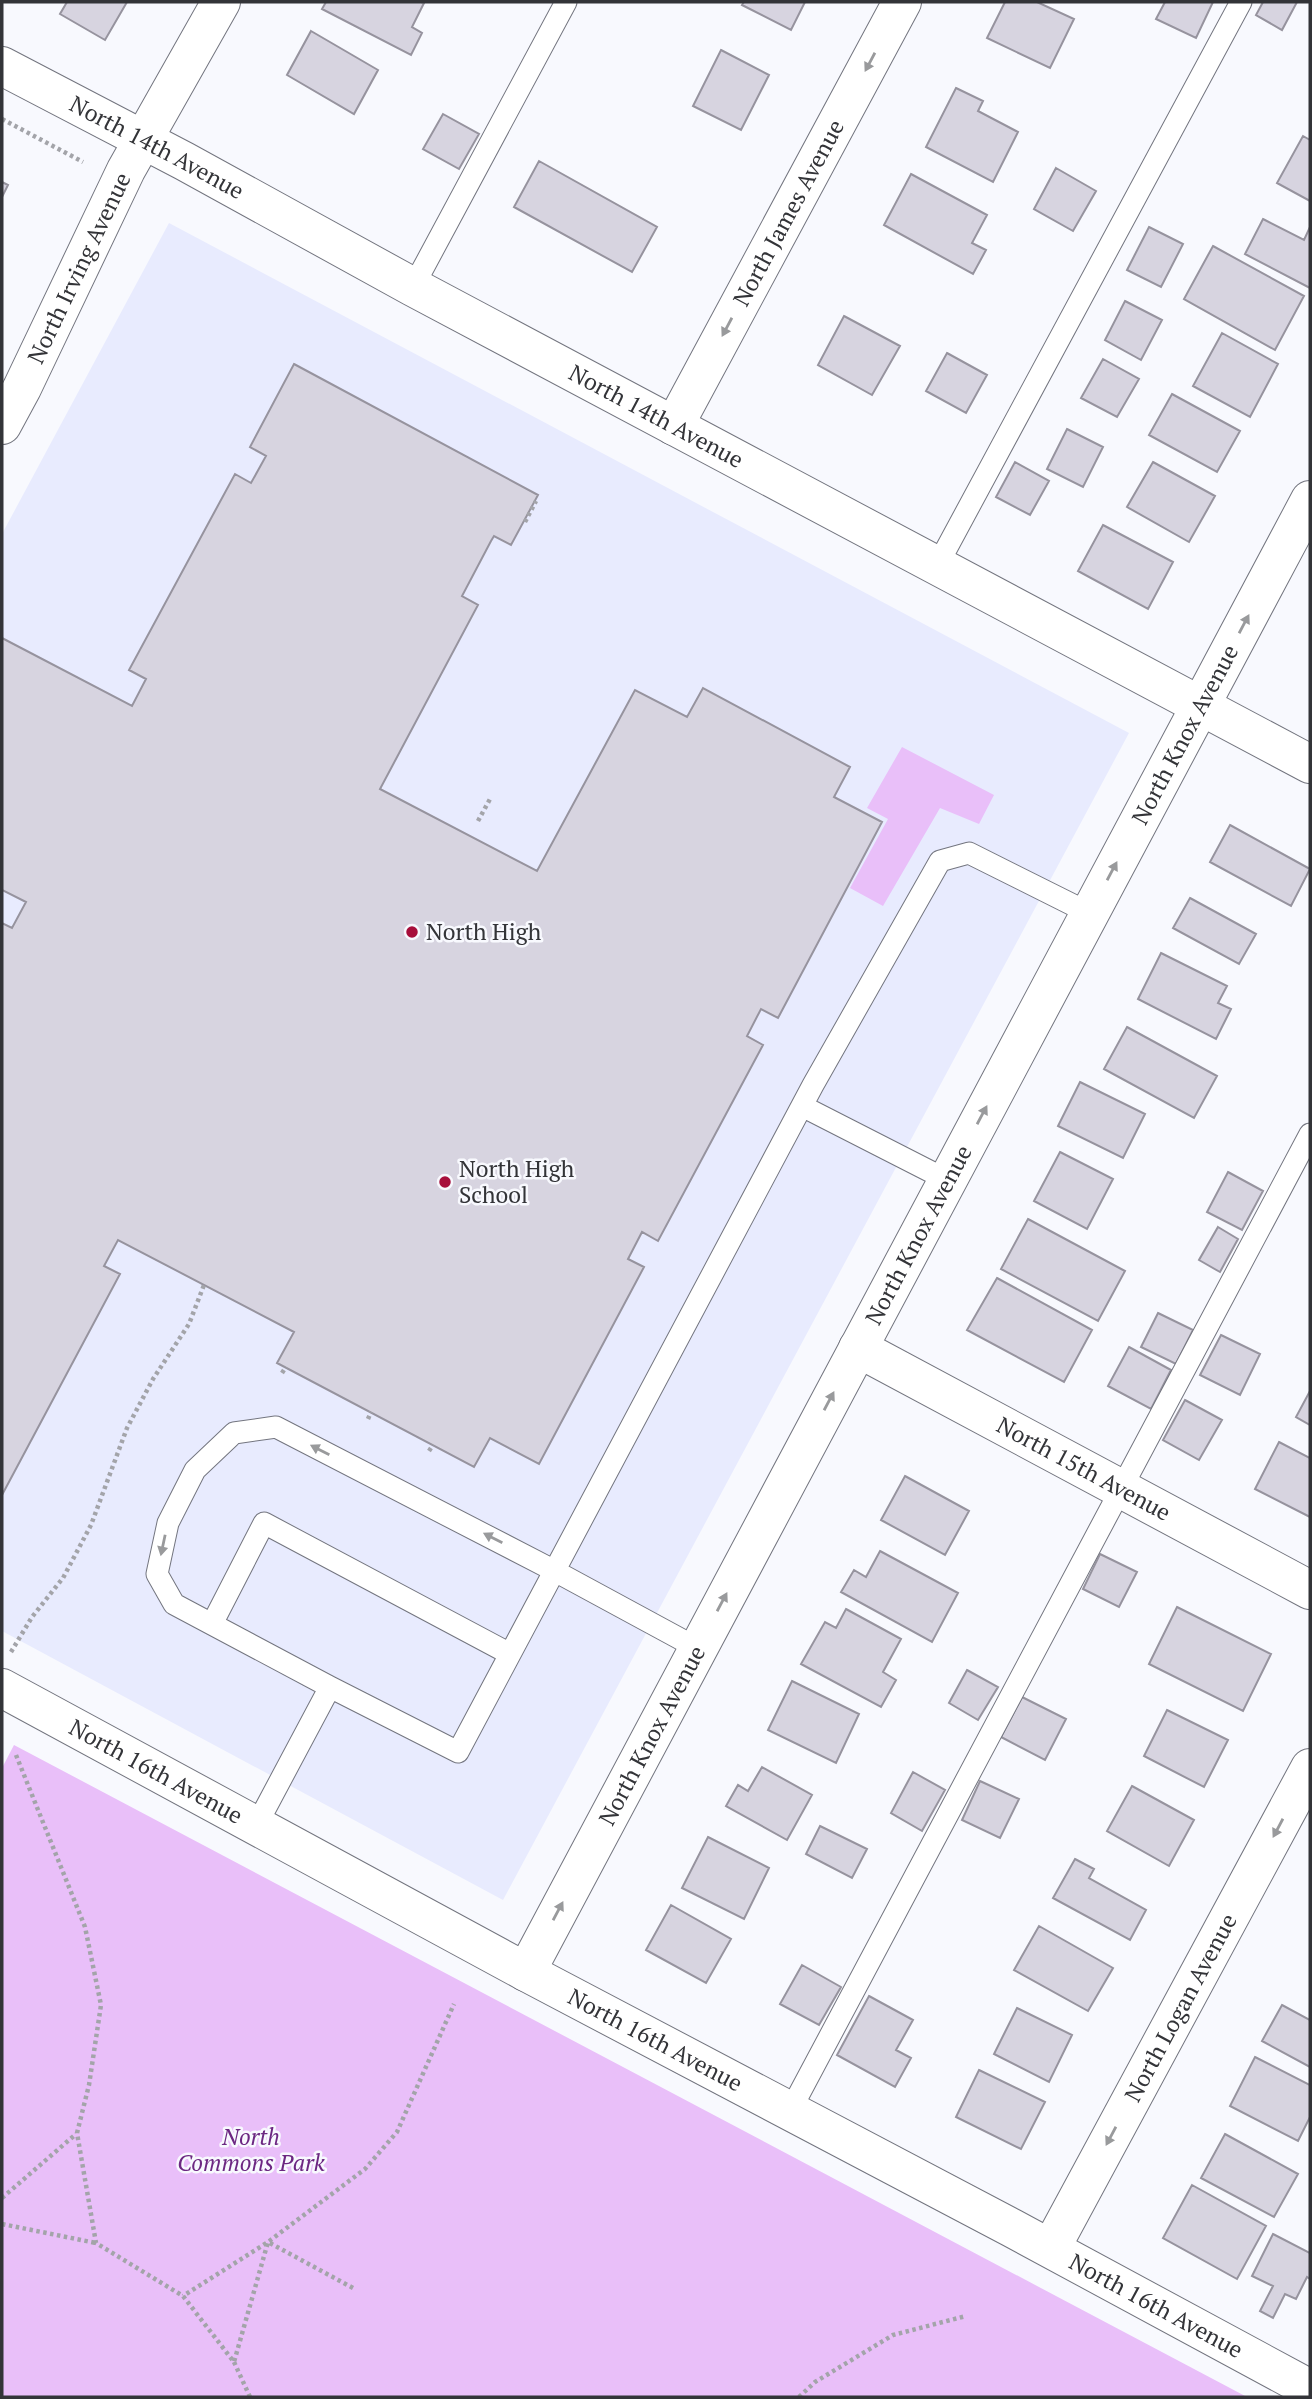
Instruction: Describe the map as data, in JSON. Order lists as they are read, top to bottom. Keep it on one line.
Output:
{"streets":{"street":["North 14th Avenue","North James Avenue","North Irving Avenue","North Knox Avenue","North 15th Avenue","North 16th Avenue","North Logan Avenue"]},"crossings":[["North 14th Avenue","North James Avenue"],["North 14th Avenue","North Irving Avenue"],["North 14th Avenue","North Knox Avenue"],["North Knox Avenue","North 15th Avenue"],["North Knox Avenue","North 16th Avenue"],["North 16th Avenue","North Logan Avenue"]],"one_way":["North James Avenue","North Knox Avenue","North Logan Avenue"],"parks":["North Commons Park"],"places":["North High","North High School"]}
